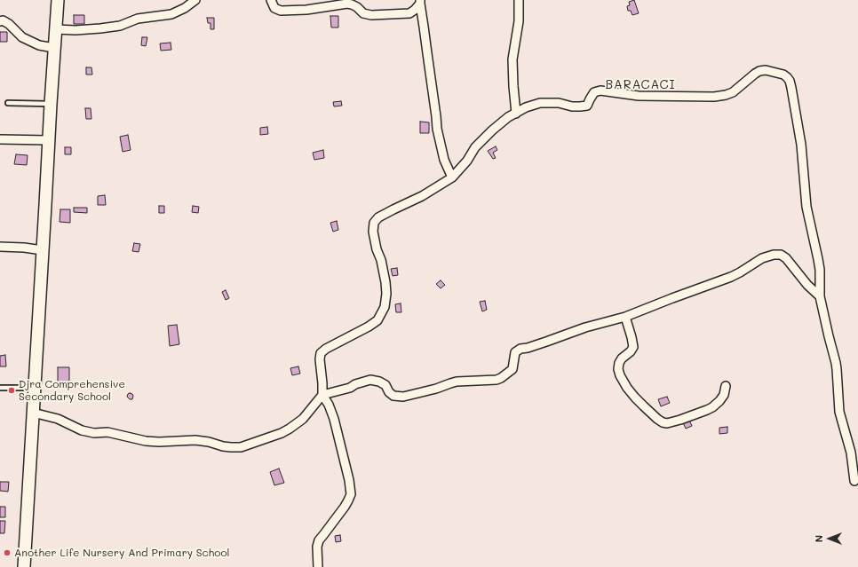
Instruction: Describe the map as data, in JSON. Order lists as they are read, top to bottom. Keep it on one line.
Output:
{"districts":["BARACACI"],"places":["Djra Comprehensive Secondary School","Another Life Nursery And Primary School"],"north":"left"}
